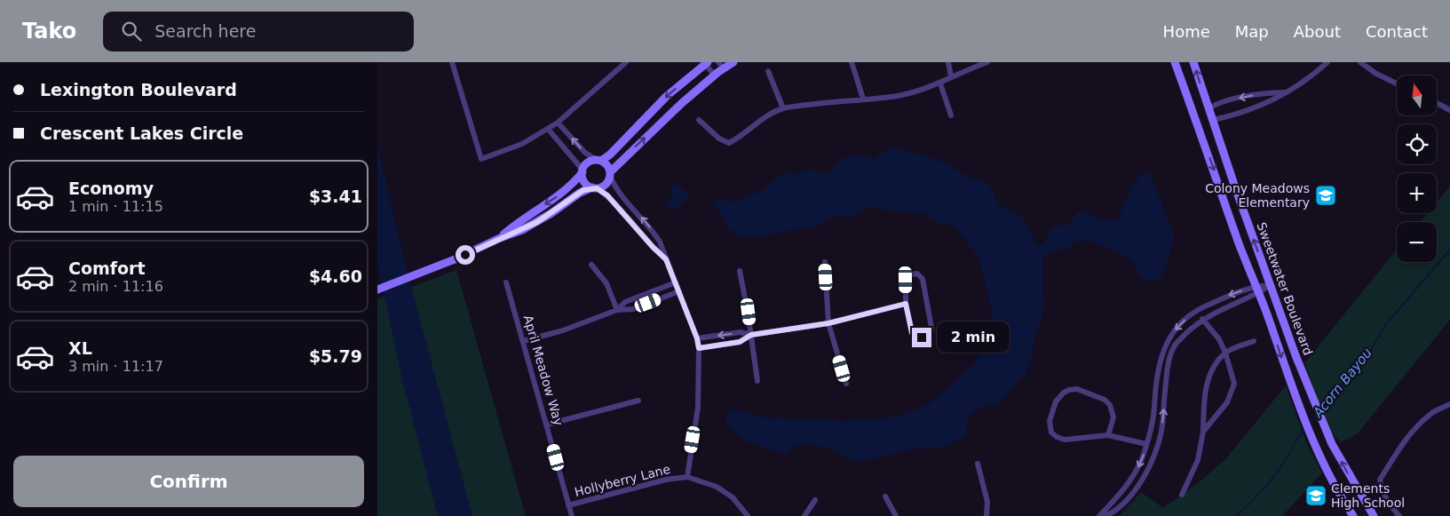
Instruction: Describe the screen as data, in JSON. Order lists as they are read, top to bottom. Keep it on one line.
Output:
{"streets":{"main road":["Sweetwater Boulevard"],"street":["April Meadow Way","Hollyberry Lane"]},"crossings":[["April Meadow Way","Hollyberry Lane"]],"water":["Acorn Bayou"],"places":{"school or university":["Colony Meadows Elementary","Clements High School"]},"north":"top","page":{"header":"Tako","search":"Search here","nav":["Home","Map","About","Contact"],"banner":["Lexington Boulevard","Crescent Lakes Circle"],"map_buttons":["+","−"],"list":[{"name":"Economy","note":"1 min · 11:15","value":"$3.41"},{"name":"Comfort","note":"2 min · 11:16","value":"$4.60"},{"name":"XL","note":"3 min · 11:17","value":"$5.79"}],"bubble":"2 min","buttons":"Confirm"}}
